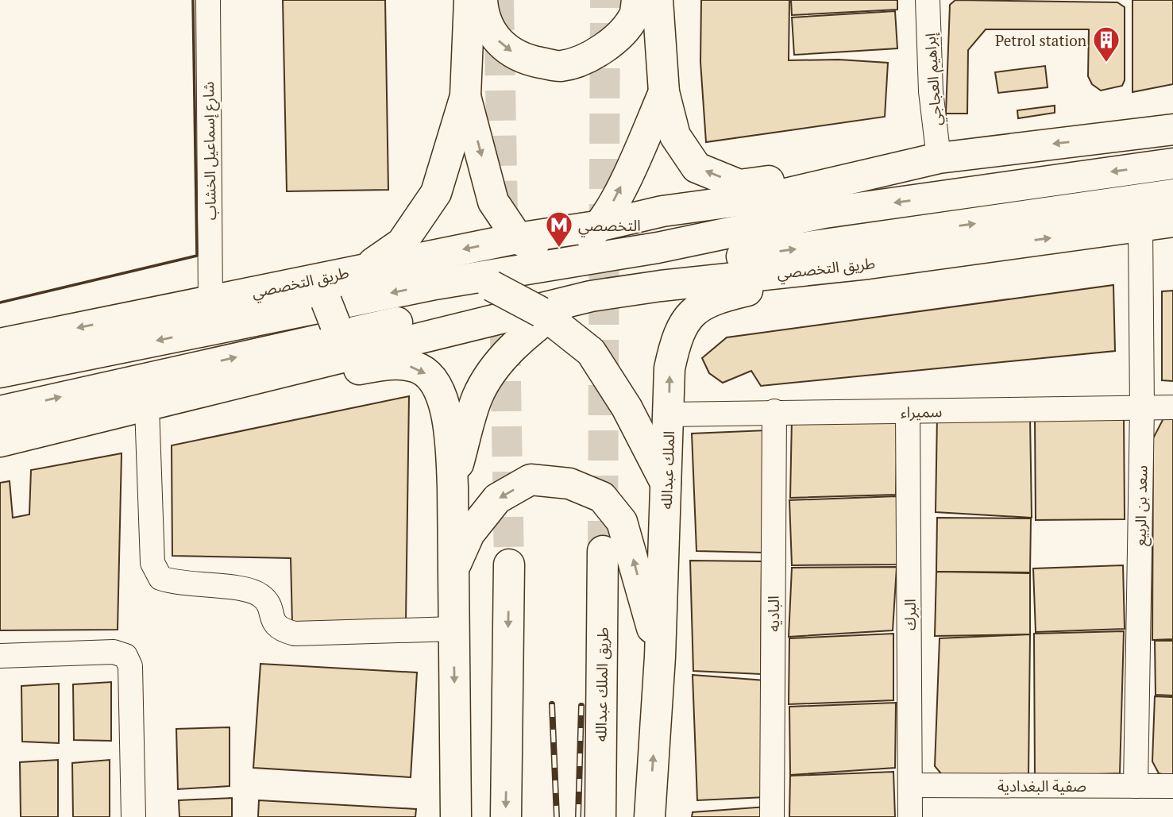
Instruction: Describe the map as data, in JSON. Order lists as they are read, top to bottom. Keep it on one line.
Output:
{"streets":{"main road":["طريق التخصصي","الملك عبدالله","طريق الملك عبدالله"],"street":["إبراهيم العجاجي","شارع إسماعيل الخشاب","سميراء","سعد بن الربيع","الباديه","البرك","صفية البغدادية"]},"crossings":[["إبراهيم العجاجي","طريق التخصصي"],["شارع إسماعيل الخشاب","طريق التخصصي"],["طريق التخصصي","الملك عبدالله"],["طريق التخصصي","سعد بن الربيع"],["سميراء","الملك عبدالله"],["سميراء","سعد بن الربيع"],["سميراء","الباديه"],["سميراء","البرك"],["سعد بن الربيع","صفية البغدادية"],["البرك","صفية البغدادية"]],"places":{"building":["Petrol station"],"metro station":["التخصصي"]}}
